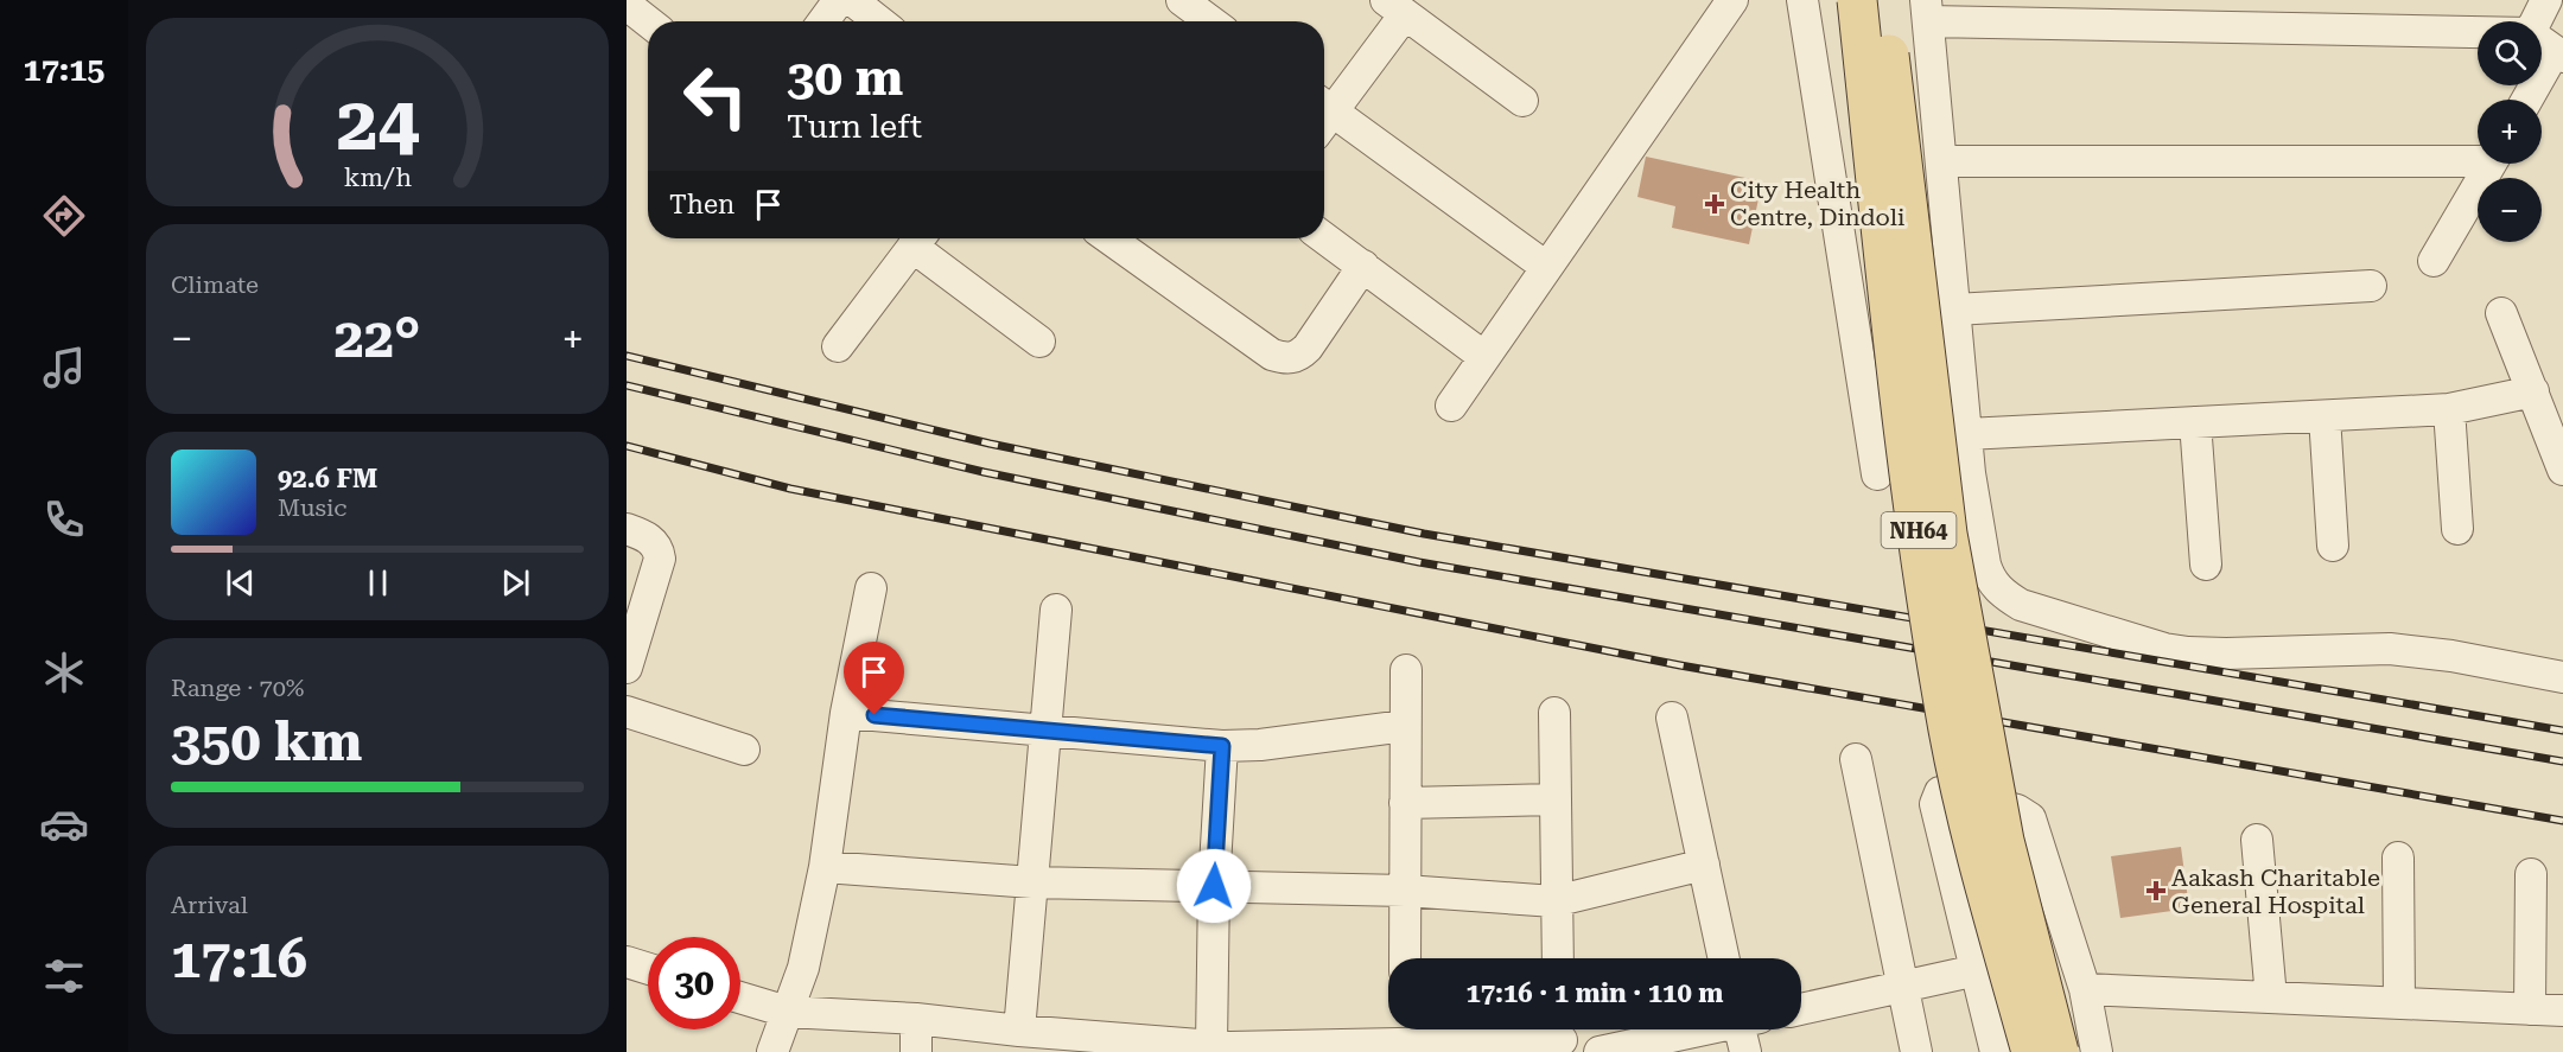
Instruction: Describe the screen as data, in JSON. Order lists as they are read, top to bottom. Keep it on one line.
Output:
{"streets":{"main road":["NH64"]},"places":{"health":["City Health Centre, Dindoli","Aakash Charitable General Hospital"]},"page":{"tabs":"17:15","map_buttons":["+","−"],"turn":["30 m","Turn left"],"then":"Then","tile":["Climate",["Range · 70%","350 km"],["Arrival","17:16"]],"heat":["−","22°","+"],"song":["92.6 FM","Music"],"limit":"30","trip":"17:16 · 1 min · 110 m","gauge":["24","km/h"]}}
